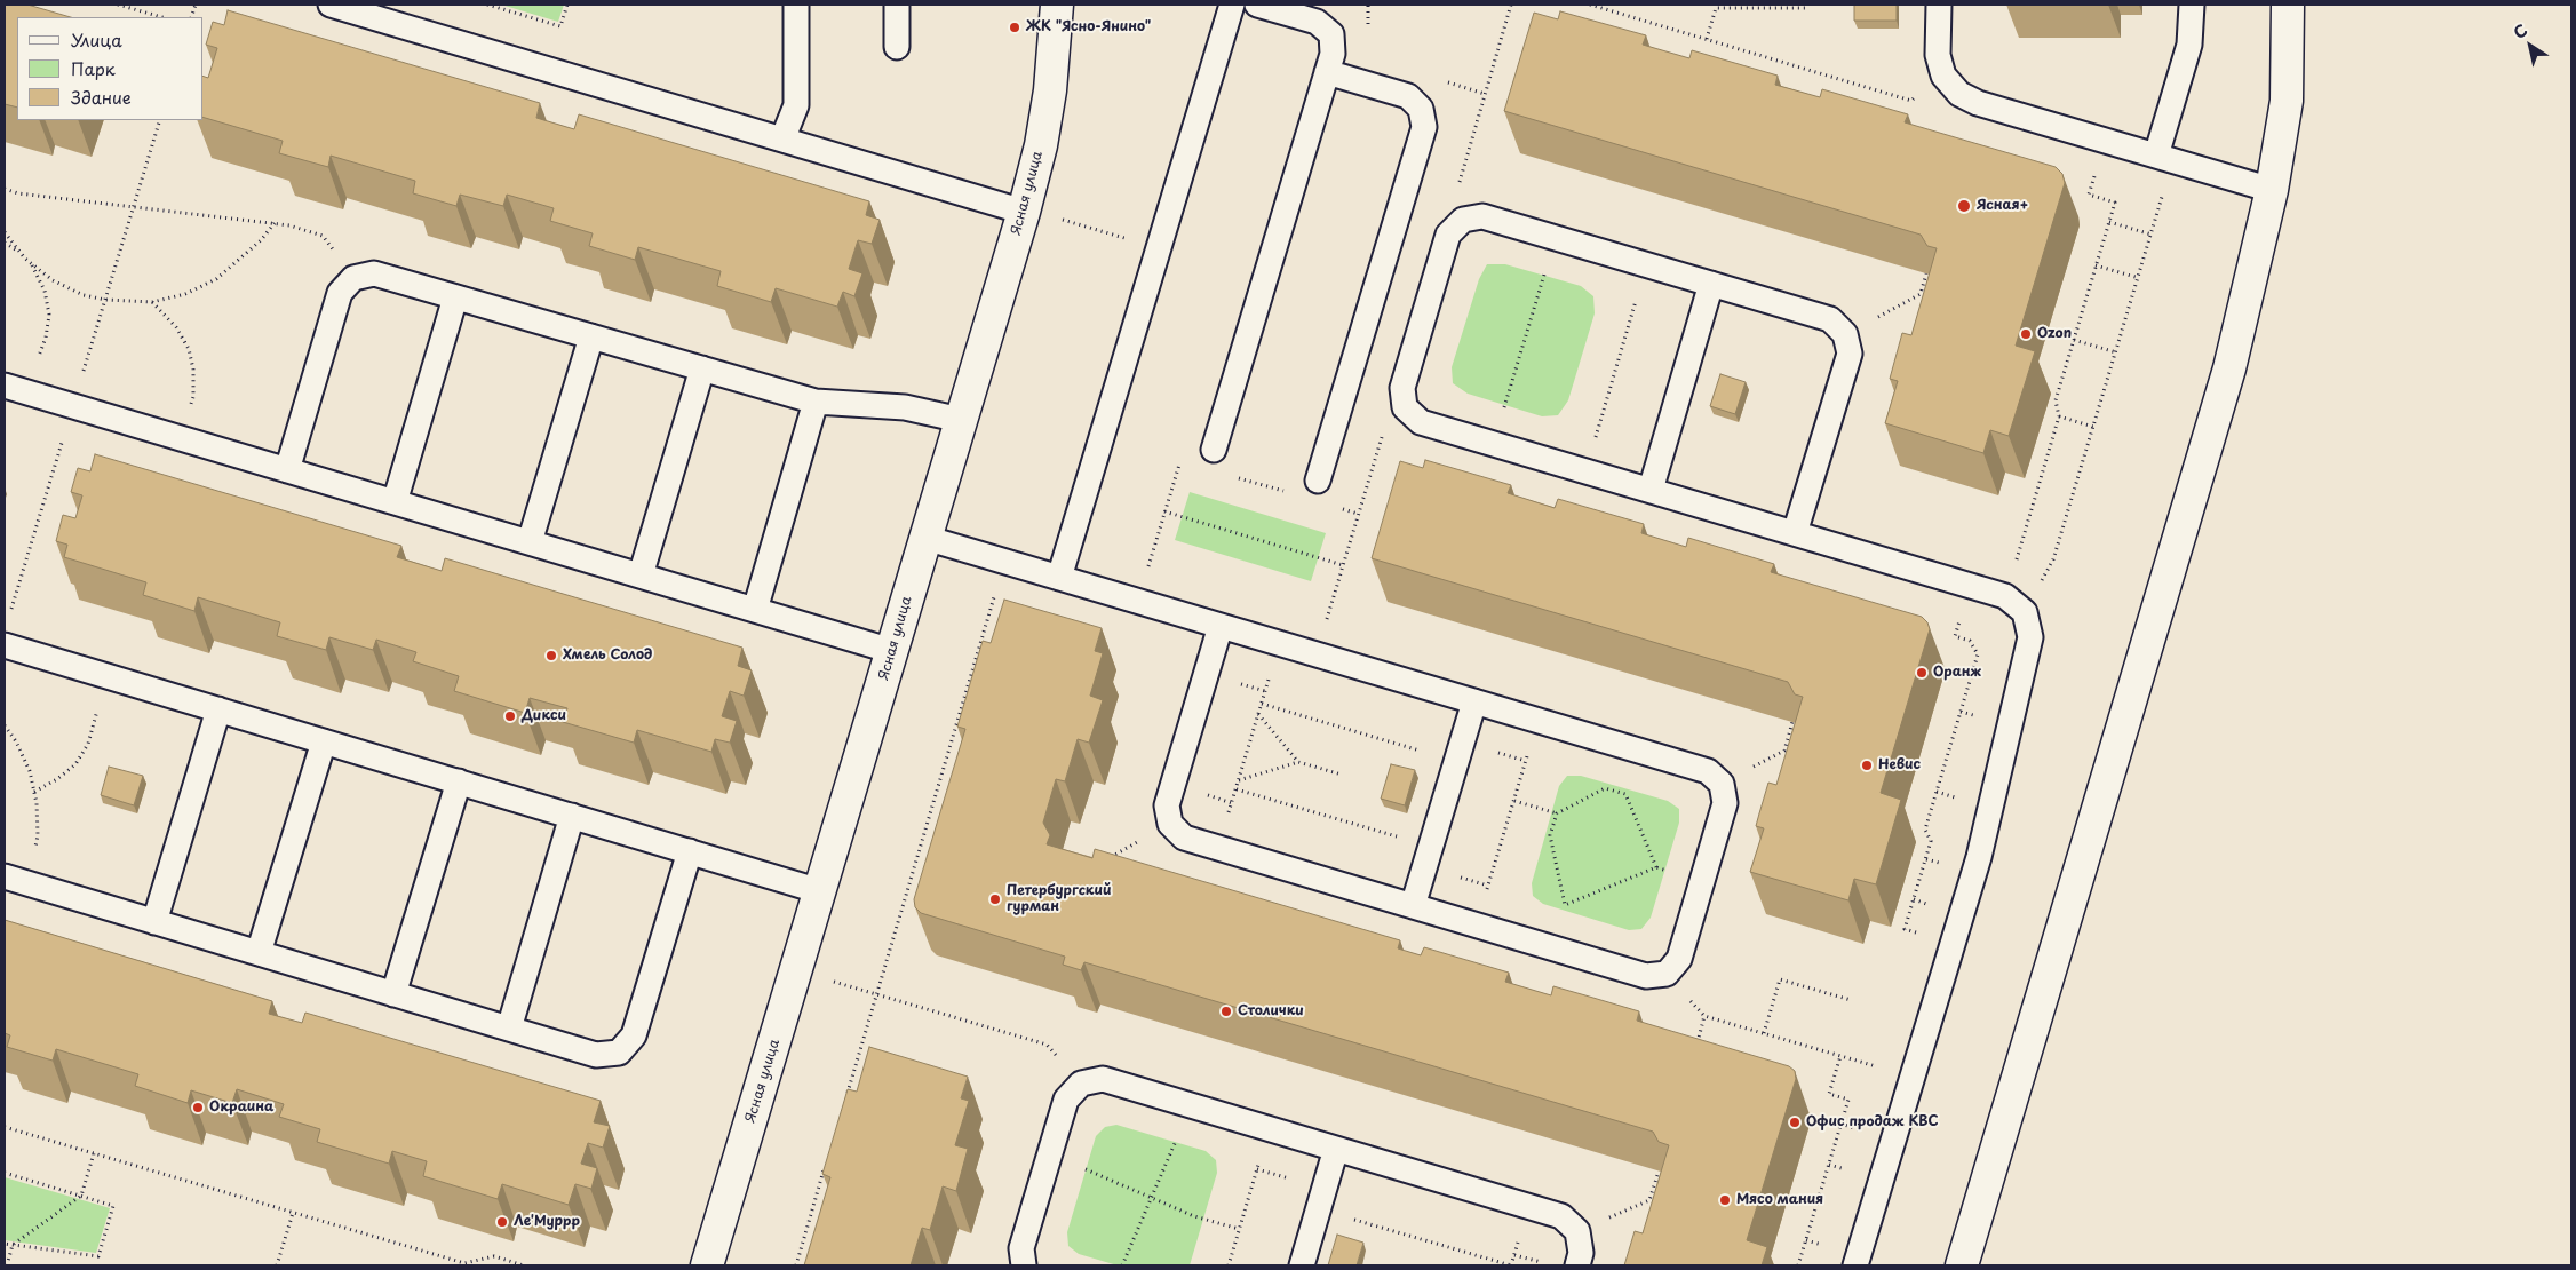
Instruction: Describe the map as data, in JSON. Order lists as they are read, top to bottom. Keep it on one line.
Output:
{"streets":{"street":["Ясная улица"]},"places":["ЖК \"Ясно-Янино\"","Ясная+","Ozon","Хмель Солод","Оранж","Дикси","Невис","Петербургский гурман","Столички","Окраина","Офис продаж КВС","Мясо мания","Ле'Муррр"],"legend":["Улица","Парк","Здание"],"north":"top left"}
